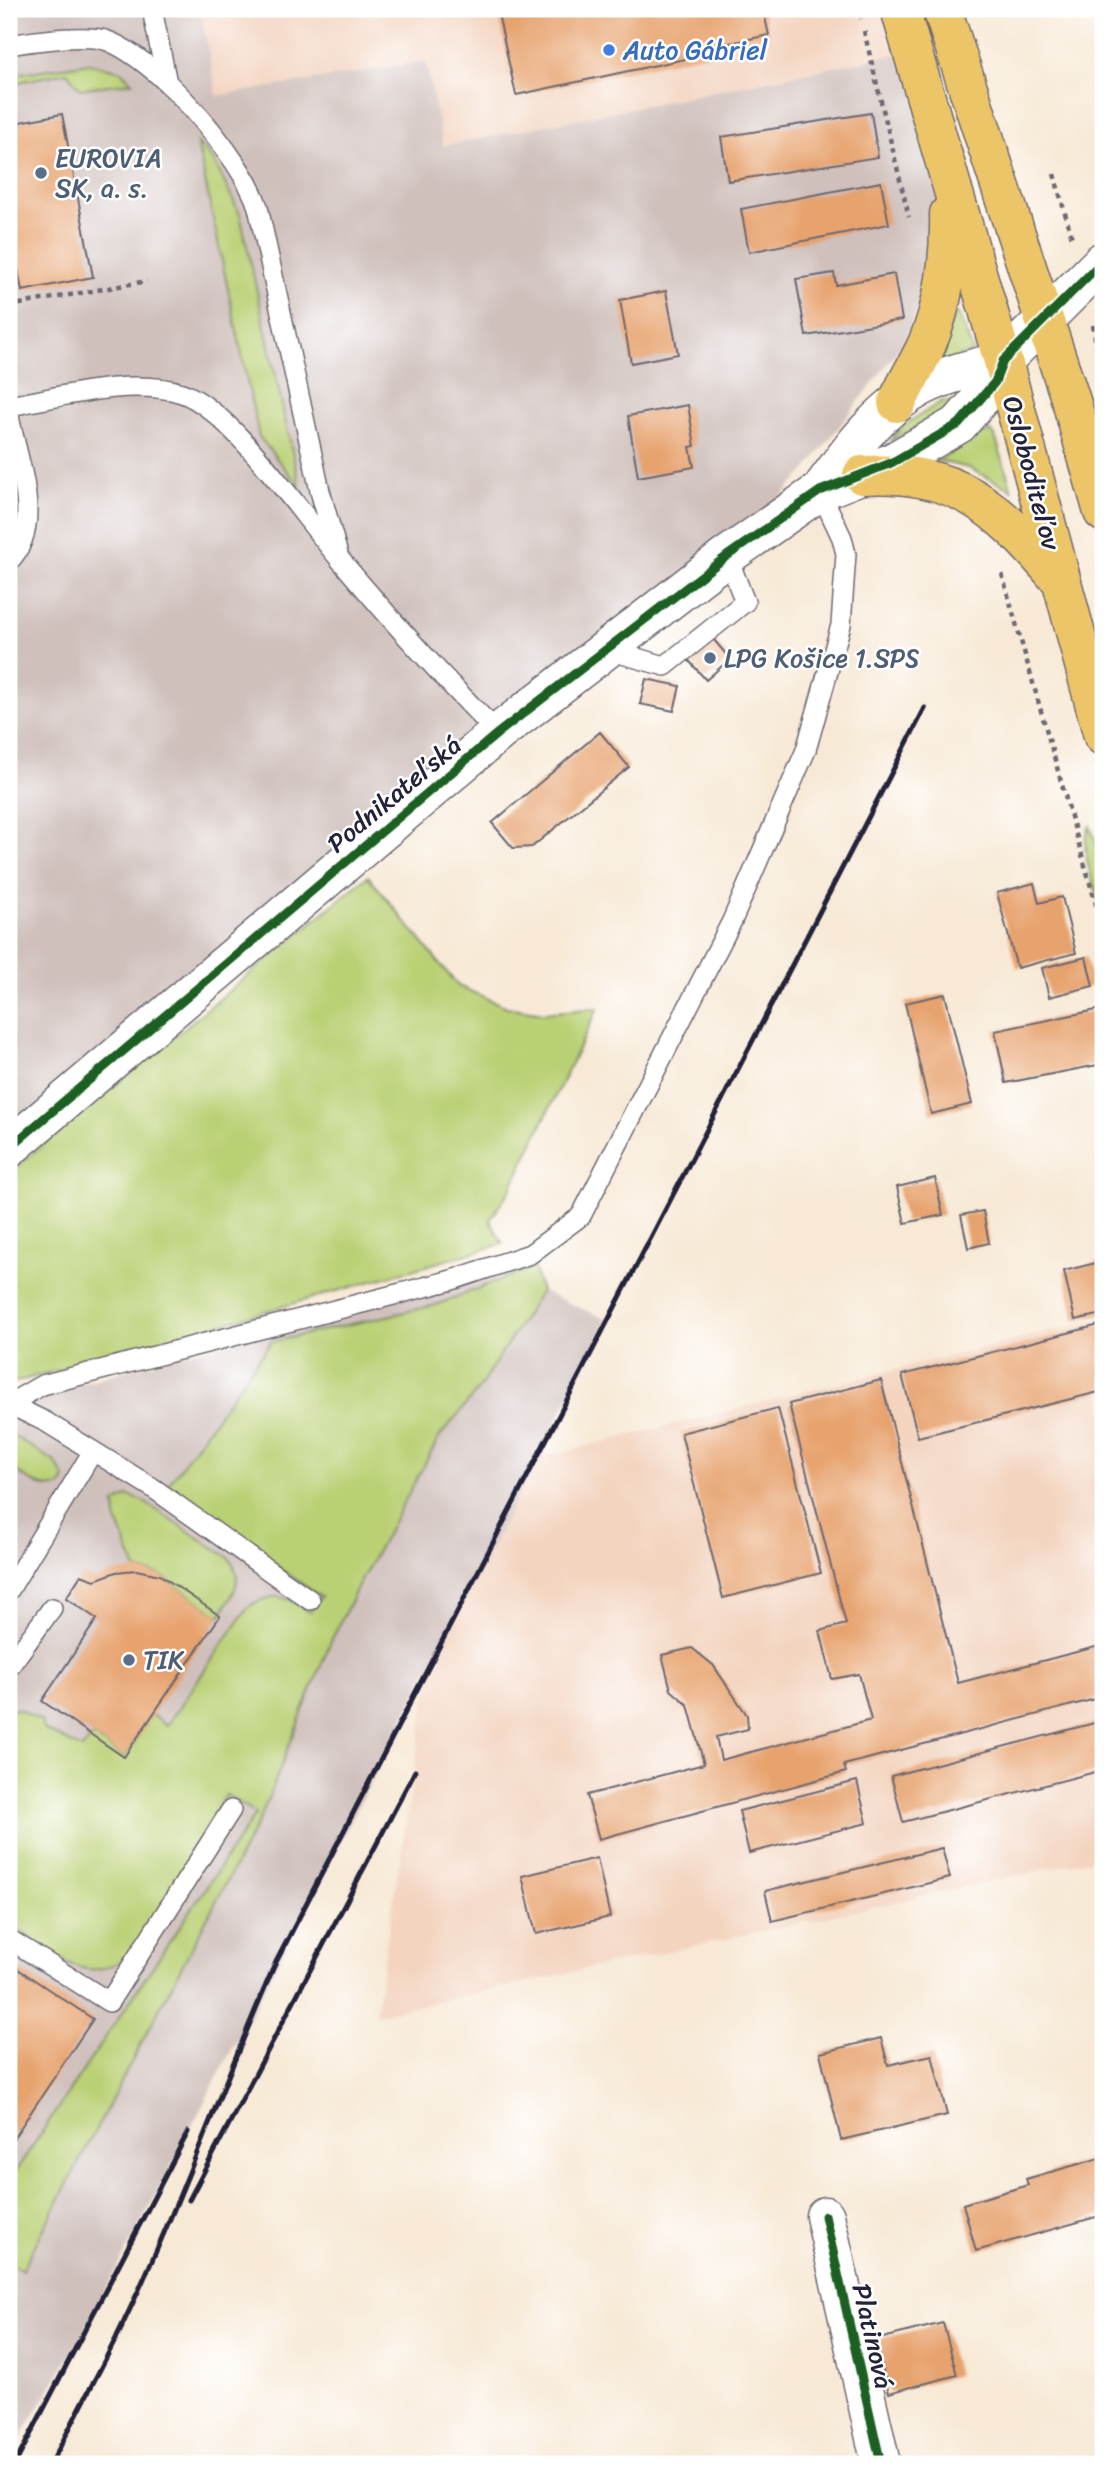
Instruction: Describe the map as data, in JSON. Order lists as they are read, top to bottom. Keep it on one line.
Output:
{"streets":{"main road":["Osloboditeľov"],"street":["Podnikateľská","Platinová"]},"places":["Auto Gábriel","EUROVIA SK, a. s.","LPG Košice 1.SPS","TIK"]}
